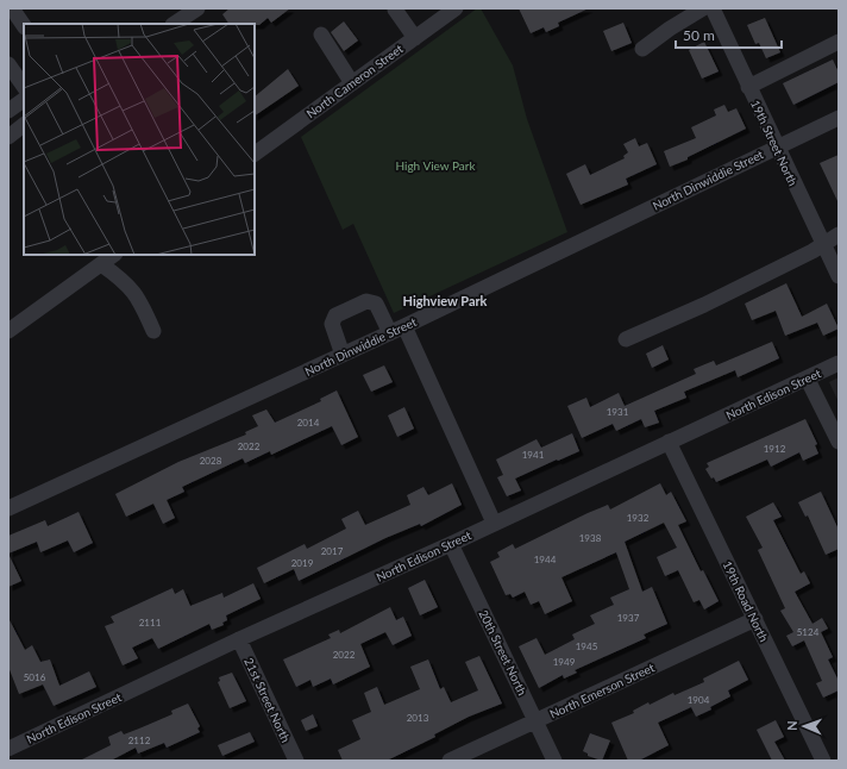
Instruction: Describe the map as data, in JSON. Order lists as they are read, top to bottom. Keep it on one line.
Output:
{"streets":{"street":["North Cameron Street","19th Street North","North Dinwiddie Street","North Edison Street","19th Road North","20th Street North","North Emerson Street","21st Street North"]},"crossings":[["19th Street North","North Dinwiddie Street"],["North Edison Street","19th Road North"],["North Edison Street","20th Street North"],["North Edison Street","21st Street North"],["19th Road North","North Emerson Street"],["20th Street North","North Emerson Street"]],"districts":["Highview Park"],"parks":["High View Park"],"house_numbers":["1931","2014","2022","1912","1941","2028","1932","1938","2017","1944","2019","1937","2111","5124","1945","2022","1949","5016","1904","2013","2112"],"scale_bar":"50 m","north":"left"}
